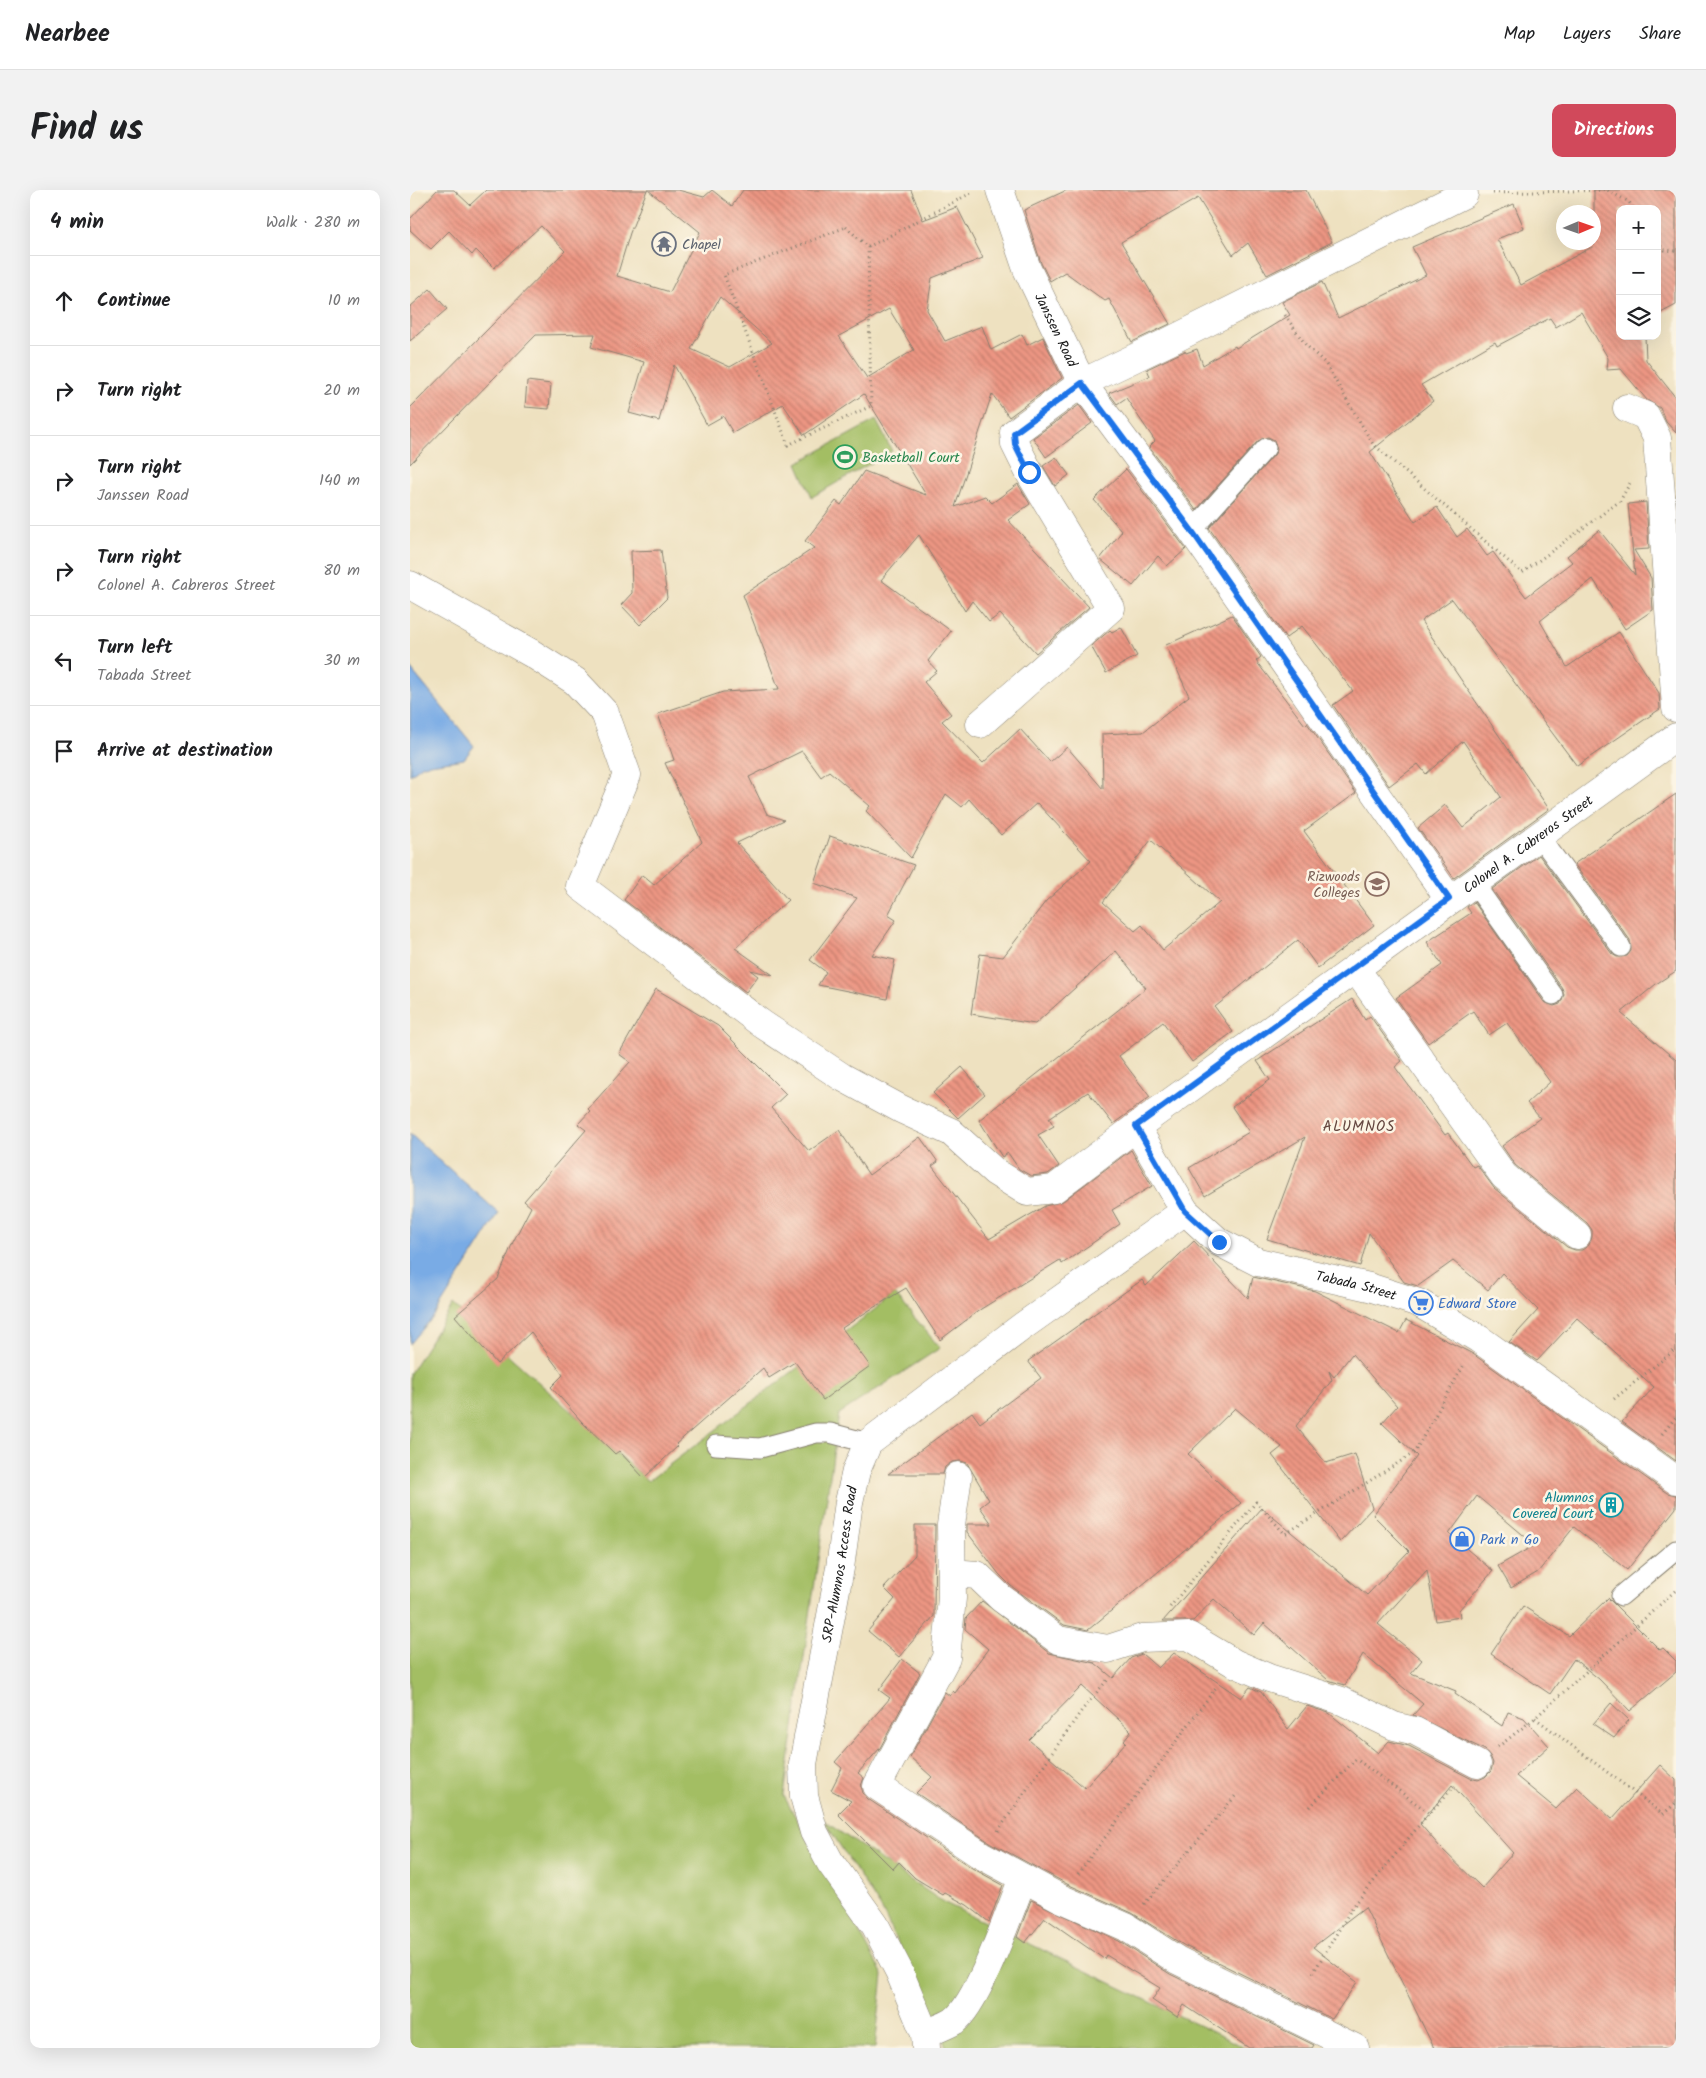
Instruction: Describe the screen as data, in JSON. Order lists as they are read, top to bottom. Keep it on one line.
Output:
{"streets":{"street":["Janssen Road","Colonel A. Cabreros Street","Tabada Street","SRP-Alumnos Access Road"]},"crossings":[["Janssen Road","Colonel A. Cabreros Street"],["Colonel A. Cabreros Street","Tabada Street"]],"districts":["ALUMNOS"],"places":{"temple":["Chapel"],"sports":["Basketball Court"],"school or university":["Rizwoods Colleges"],"supermarket":["Edward Store"],"building":["Alumnos Covered Court"],"shop":["Park n Go"]},"north":"right","page":{"header":"Nearbee","nav":["Map","Layers","Share"],"title":"Find us","buttons":"Directions","heading":["4 min","Walk · 280 m"],"map_buttons":["+","−"],"list":[["Continue","10 m"],["Turn right","20 m"],["Turn right","Janssen Road","140 m"],["Turn right","Colonel A. Cabreros Street","80 m"],["Turn left","Tabada Street","30 m"],"Arrive at destination"]}}
